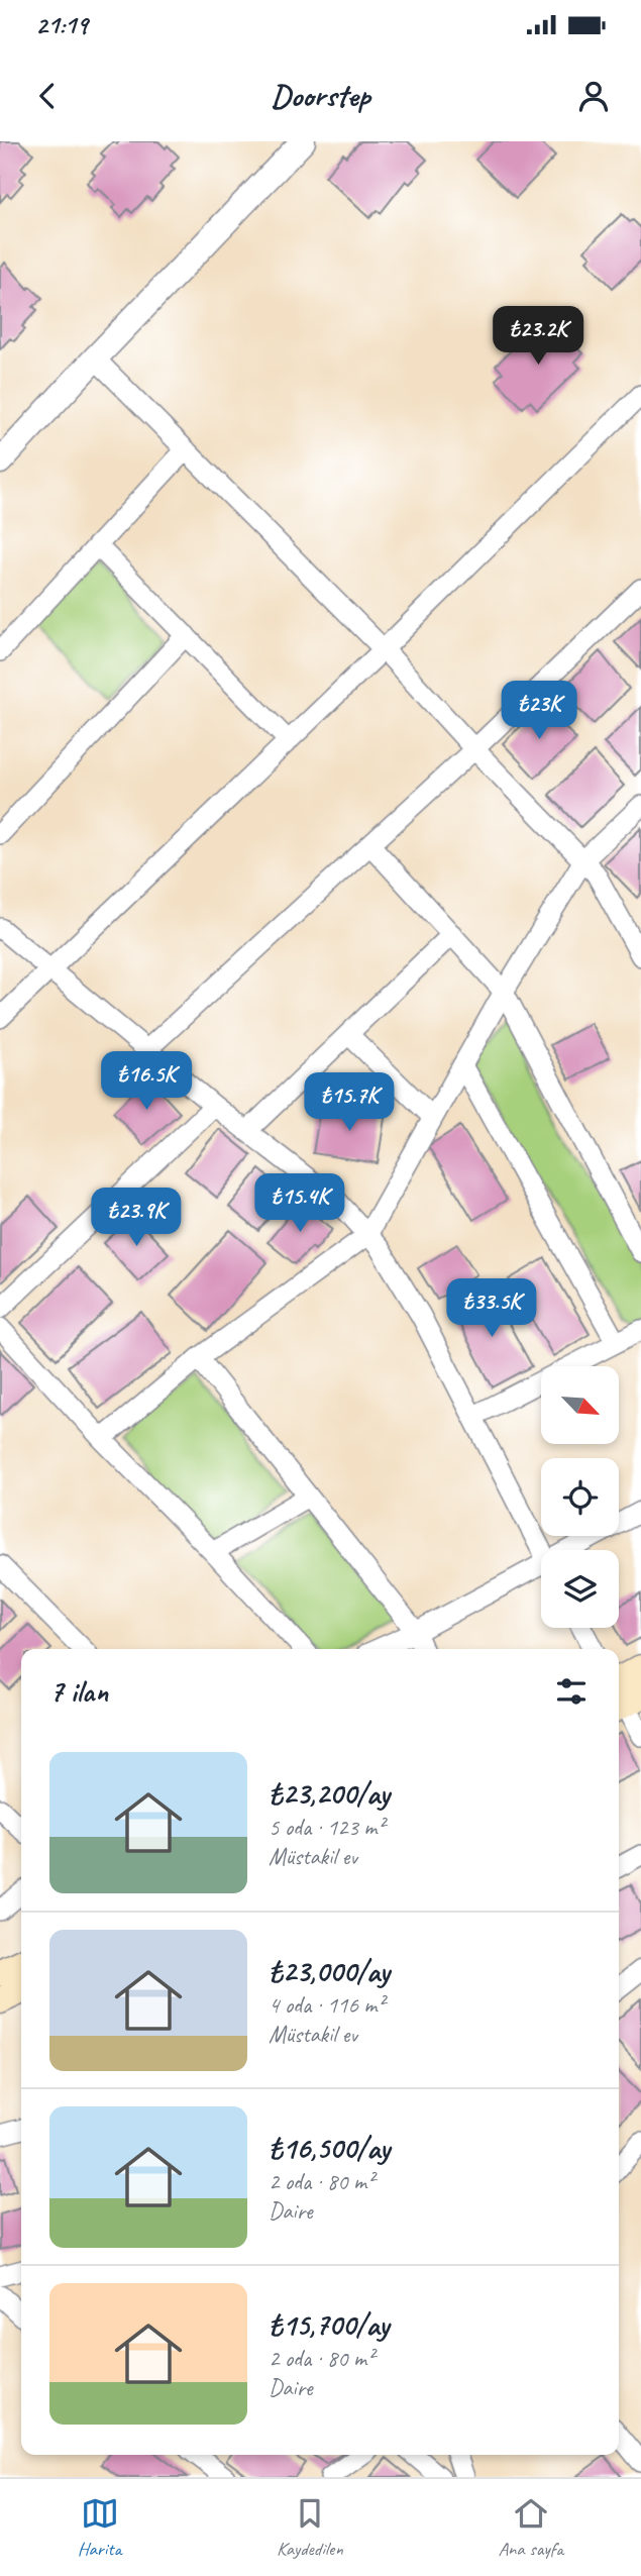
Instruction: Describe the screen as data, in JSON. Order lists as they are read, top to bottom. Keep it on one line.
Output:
{"north":"bottom right","page":{"status":"21:19","header":"Doorstep","price":["₺23.2K","₺23K","₺16.5K","₺15.7K","₺15.4K","₺23.9K","₺33.5K"],"heading":"7 ilan","list":[{"name":"₺23,200/ay","note":"5 oda · 123 m² · Müstakil ev"},{"name":"₺23,000/ay","note":"4 oda · 116 m² · Müstakil ev"},{"name":"₺16,500/ay","note":"2 oda · 80 m² · Daire"},{"name":"₺15,700/ay","note":"2 oda · 80 m² · Daire"}],"tabs":["Harita","Kaydedilen","Ana sayfa"]}}
